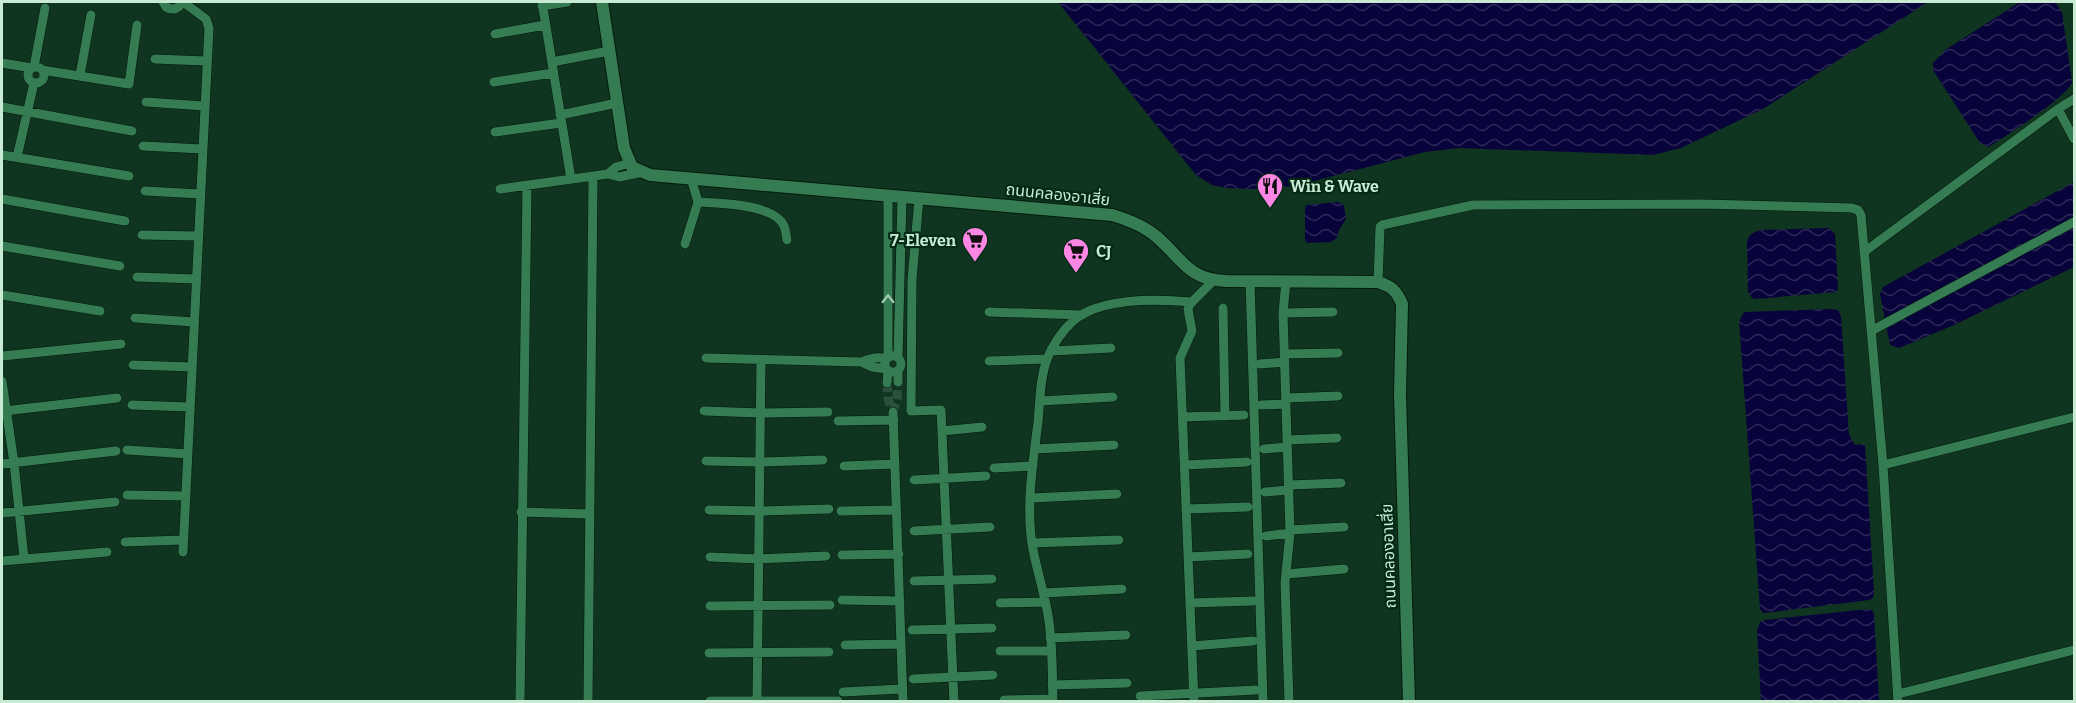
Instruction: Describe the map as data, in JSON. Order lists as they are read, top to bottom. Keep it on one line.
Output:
{"streets":{"street":["ถนนคลองอาเสี่ย"]},"places":{"restaurant":["Win & Wave"],"supermarket":["7-Eleven","CJ"]}}
